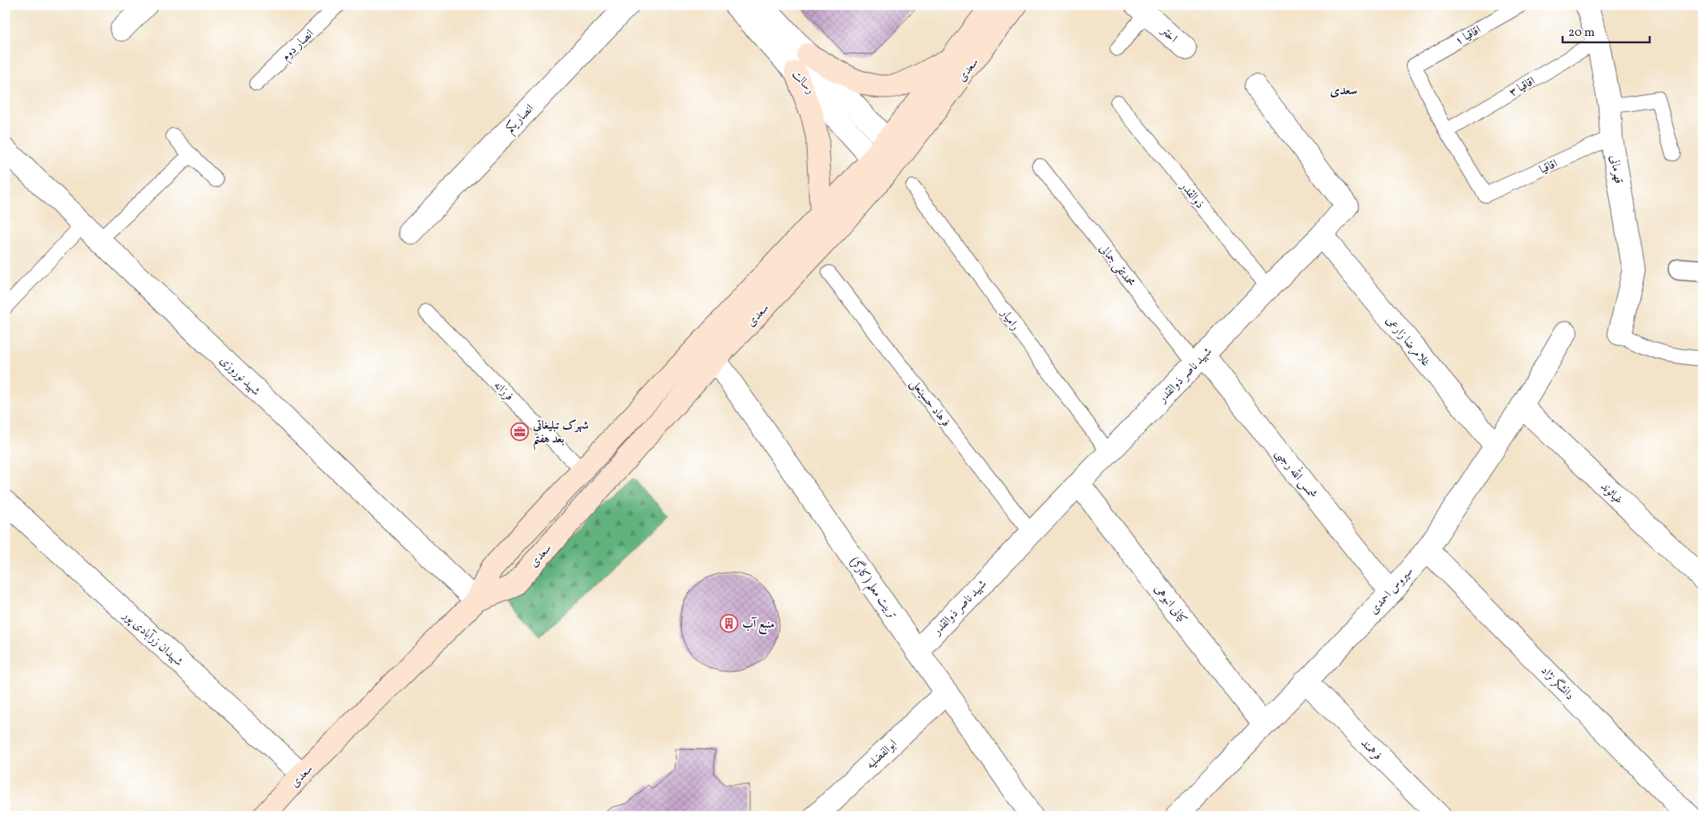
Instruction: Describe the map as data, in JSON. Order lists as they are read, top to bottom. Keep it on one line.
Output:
{"streets":{"main road":["سعدی"],"street":["اختر","رسالت","انصار یکم","قهرمانی","غلامرضا زارعی","شهید ناصر ذوالقدر","شهید نوروزی","شمس الله رجبی","غیاثوند","تربیت معلم (کارگر)","سیروس احمدی","کیانی انبوهی","شهیدان زرآبادی پور","دانشگر نژاد","فرهمند","ابوالفضلیه"],"lane":["اقاقیا ۱","انصار دوم","اقاقیا ۳","اقاقیا","ذوالقدر","محمدتقی جمالی","رامیار","فرزانه","فرهاد حسینعلی"]},"crossings":[["اقاقیا ۱","اقاقیا ۳"],["اقاقیا ۱","اقاقیا"],["سعدی","رسالت"],["سعدی","شهید نوروزی"],["سعدی","فرزانه"],["سعدی","تربیت معلم (کارگر)"],["سعدی","شهیدان زرآبادی پور"],["اقاقیا ۳","اقاقیا"],["اقاقیا ۳","قهرمانی"],["اقاقیا","قهرمانی"],["ذوالقدر","شهید ناصر ذوالقدر"],["محمدتقی جمالی","شهید ناصر ذوالقدر"],["محمدتقی جمالی","شمس الله رجبی"],["رامیار","شهید ناصر ذوالقدر"],["غلامرضا زارعی","شهید ناصر ذوالقدر"],["غلامرضا زارعی","سیروس احمدی"],["شهید ناصر ذوالقدر","فرهاد حسینعلی"],["شهید ناصر ذوالقدر","شمس الله رجبی"],["شهید ناصر ذوالقدر","تربیت معلم (کارگر)"],["شهید ناصر ذوالقدر","کیانی انبوهی"],["شمس الله رجبی","سیروس احمدی"],["غیاثوند","سیروس احمدی"],["تربیت معلم (کارگر)","ابوالفضلیه"],["سیروس احمدی","کیانی انبوهی"],["سیروس احمدی","دانشگر نژاد"],["سیروس احمدی","فرهمند"]],"districts":["سعدی"],"places":{"office":["شهرک تبلیغاتی بعد هفتم"],"building":["منبع آب"]},"scale_bar":"20 m"}
